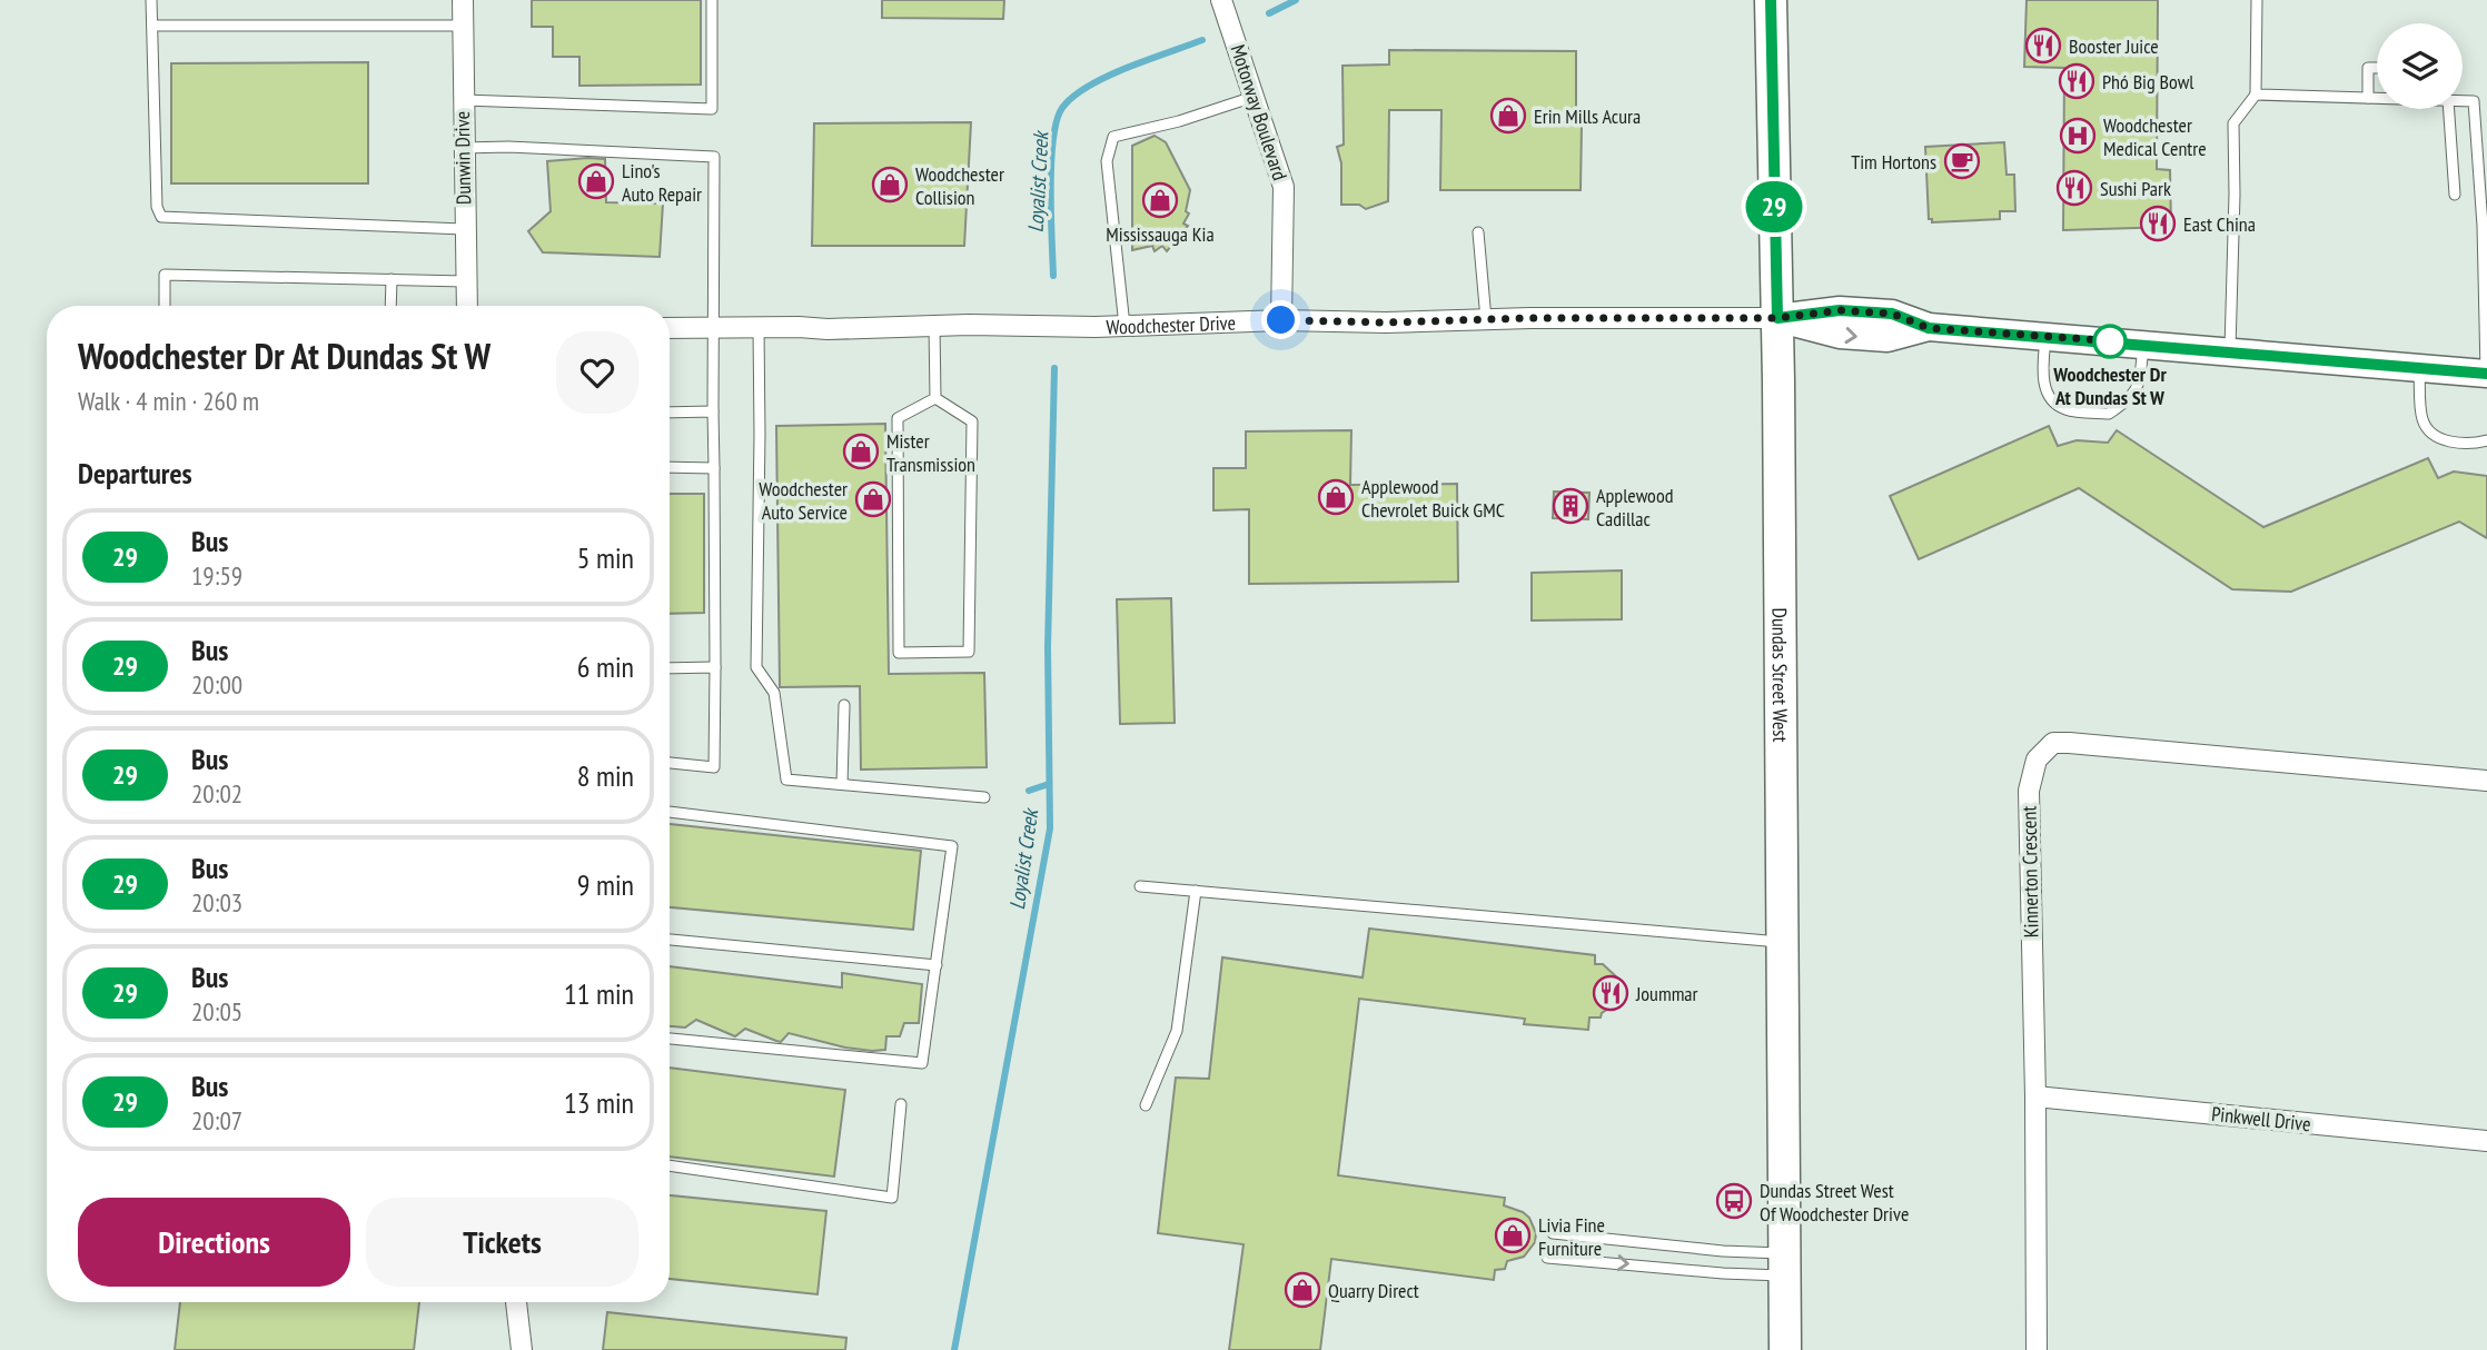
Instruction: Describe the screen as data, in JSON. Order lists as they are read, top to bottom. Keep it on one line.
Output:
{"streets":{"main road":["Dundas Street West"],"street":["Motorway Boulevard","Dunwin Drive","Woodchester Drive","Kinnerton Crescent","Pinkwell Drive"]},"crossings":[["Motorway Boulevard","Woodchester Drive"],["Woodchester Drive","Dundas Street West"],["Kinnerton Crescent","Pinkwell Drive"]],"water":["Loyalist Creek"],"places":{"restaurant":["Booster Juice","Phó Big Bowl","Sushi Park","East China","Joummar"],"shop":["Erin Mills Acura","Lino's Auto Repair","Woodchester Collision","Mississauga Kia","Mister Transmission","Applewood Chevrolet Buick GMC","Woodchester Auto Service","Livia Fine Furniture","Quarry Direct"],"hospital":["Woodchester Medical Centre"],"cafe":["Tim Hortons"],"other":["Woodchester Dr At Dundas St W"],"building":["Applewood Cadillac"],"bus stop":["Dundas Street West Of Woodchester Drive"]},"lines":["bus line 29"],"page":{"on_map":"29","heading":[["Woodchester Dr At Dundas St W","Walk · 4 min · 260 m"],"Departures"],"list":[{"mark":"29","name":"Bus","note":"19:59","value":"5 min"},{"mark":"29","name":"Bus","note":"20:00","value":"6 min"},{"mark":"29","name":"Bus","note":"20:02","value":"8 min"},{"mark":"29","name":"Bus","note":"20:03","value":"9 min"},{"mark":"29","name":"Bus","note":"20:05","value":"11 min"},{"mark":"29","name":"Bus","note":"20:07","value":"13 min"}],"buttons":["Directions","Tickets"]}}
